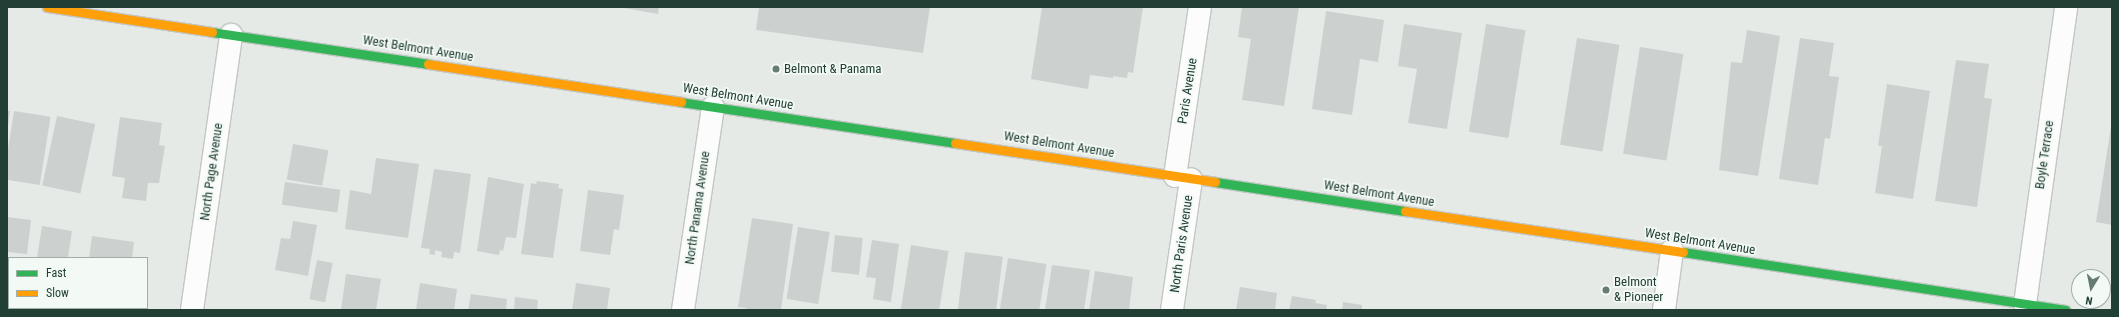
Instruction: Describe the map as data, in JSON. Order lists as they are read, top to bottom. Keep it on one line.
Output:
{"streets":{"main road":["West Belmont Avenue"],"street":["Paris Avenue","Boyle Terrace","North Page Avenue","North Panama Avenue","North Paris Avenue"]},"crossings":[["West Belmont Avenue","Paris Avenue"],["West Belmont Avenue","Boyle Terrace"],["West Belmont Avenue","North Page Avenue"],["West Belmont Avenue","North Panama Avenue"],["West Belmont Avenue","North Paris Avenue"],["Paris Avenue","North Paris Avenue"]],"places":["Belmont & Panama","Belmont & Pioneer"],"legend":["Fast","Slow"],"north":"bottom"}
